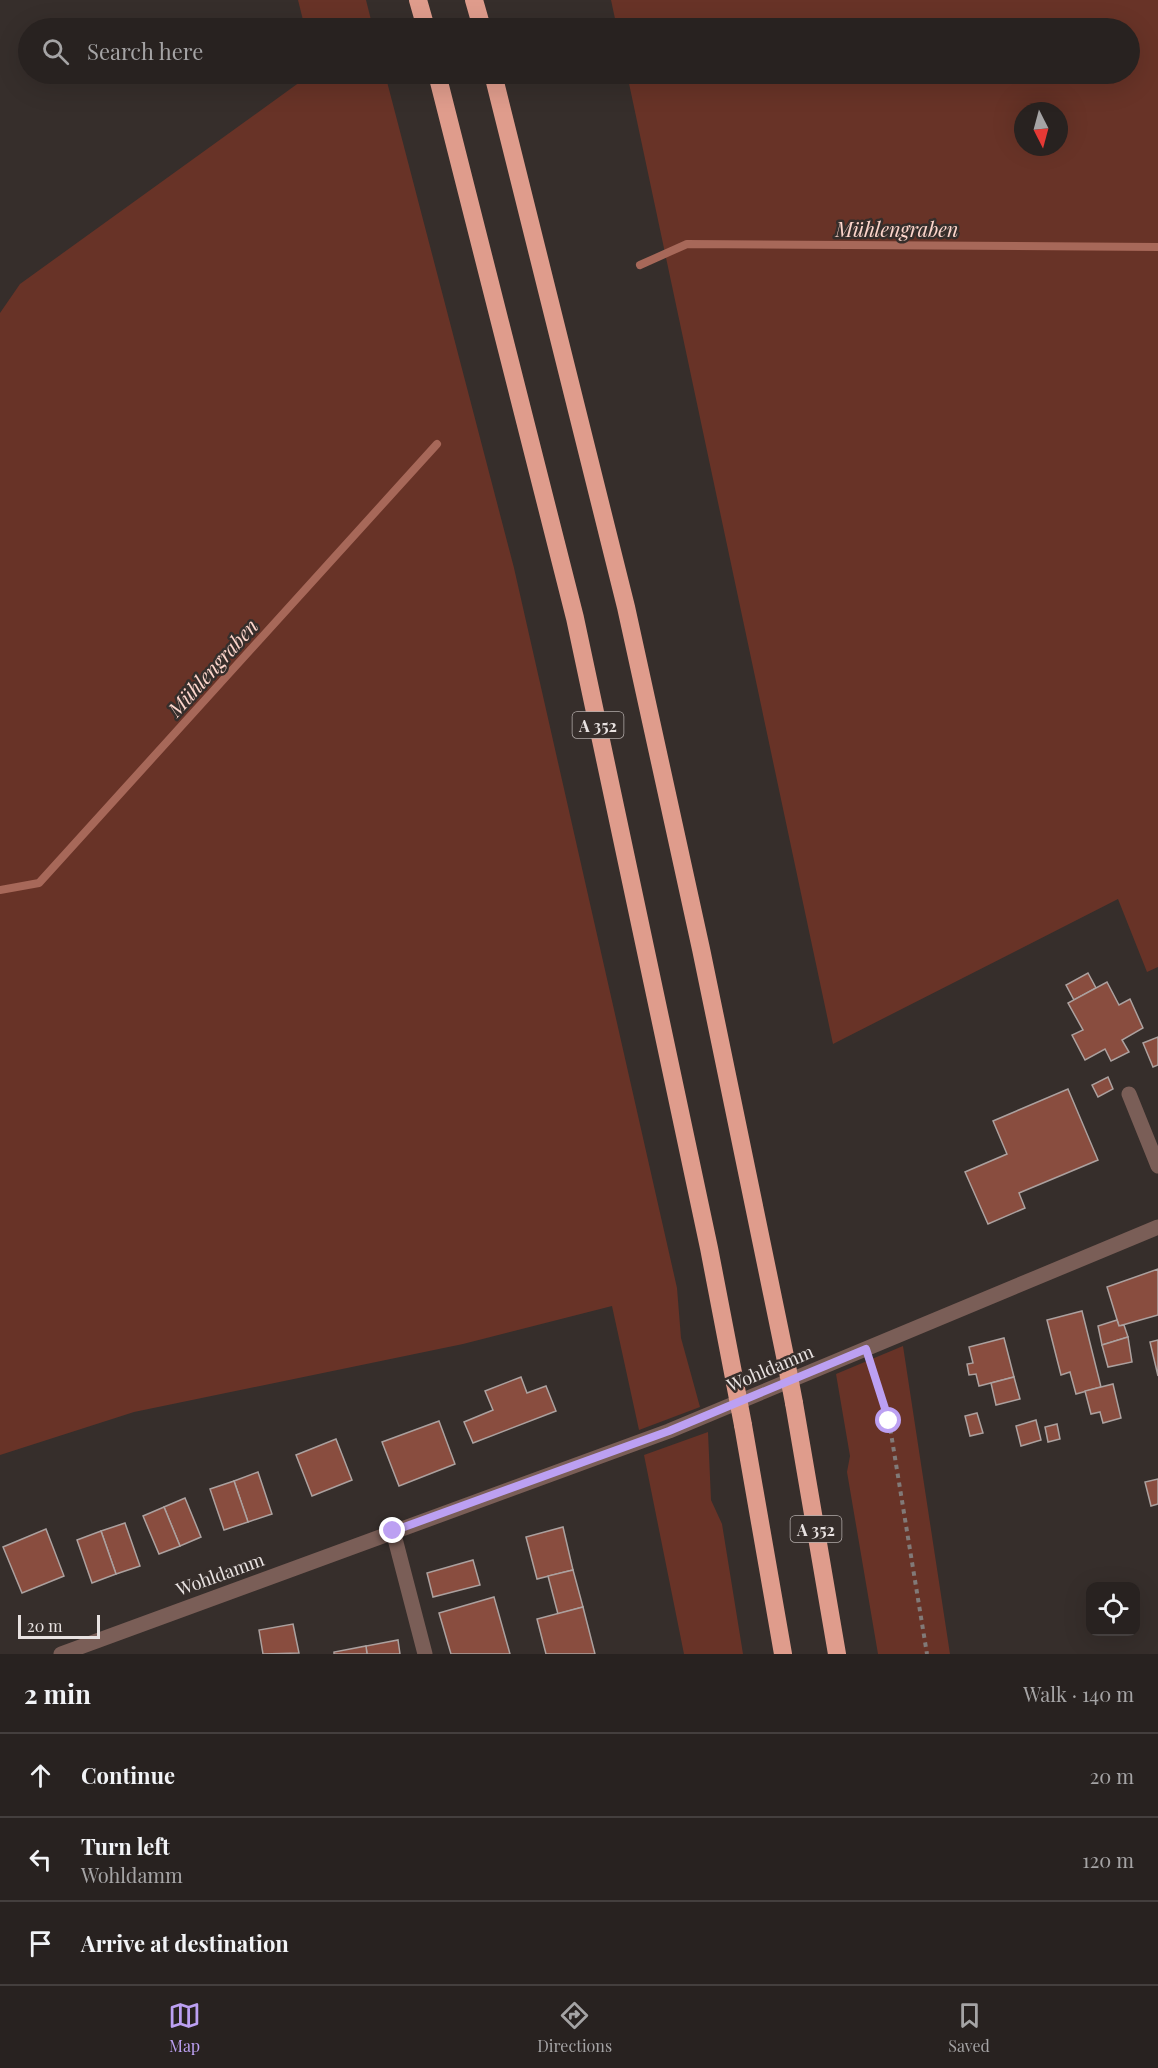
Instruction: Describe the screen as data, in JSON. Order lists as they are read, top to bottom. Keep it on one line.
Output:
{"streets":{"highway":["A 352"],"street":["Wohldamm"]},"water":["Mühlengraben"],"scale_bar":"20 m","north":"bottom","page":{"search":"Search here","scale":"20 m","heading":["2 min","Walk · 140 m"],"list":[["Continue","20 m"],["Turn left","Wohldamm","120 m"],"Arrive at destination"],"nav":["Map","Directions","Saved"]}}
